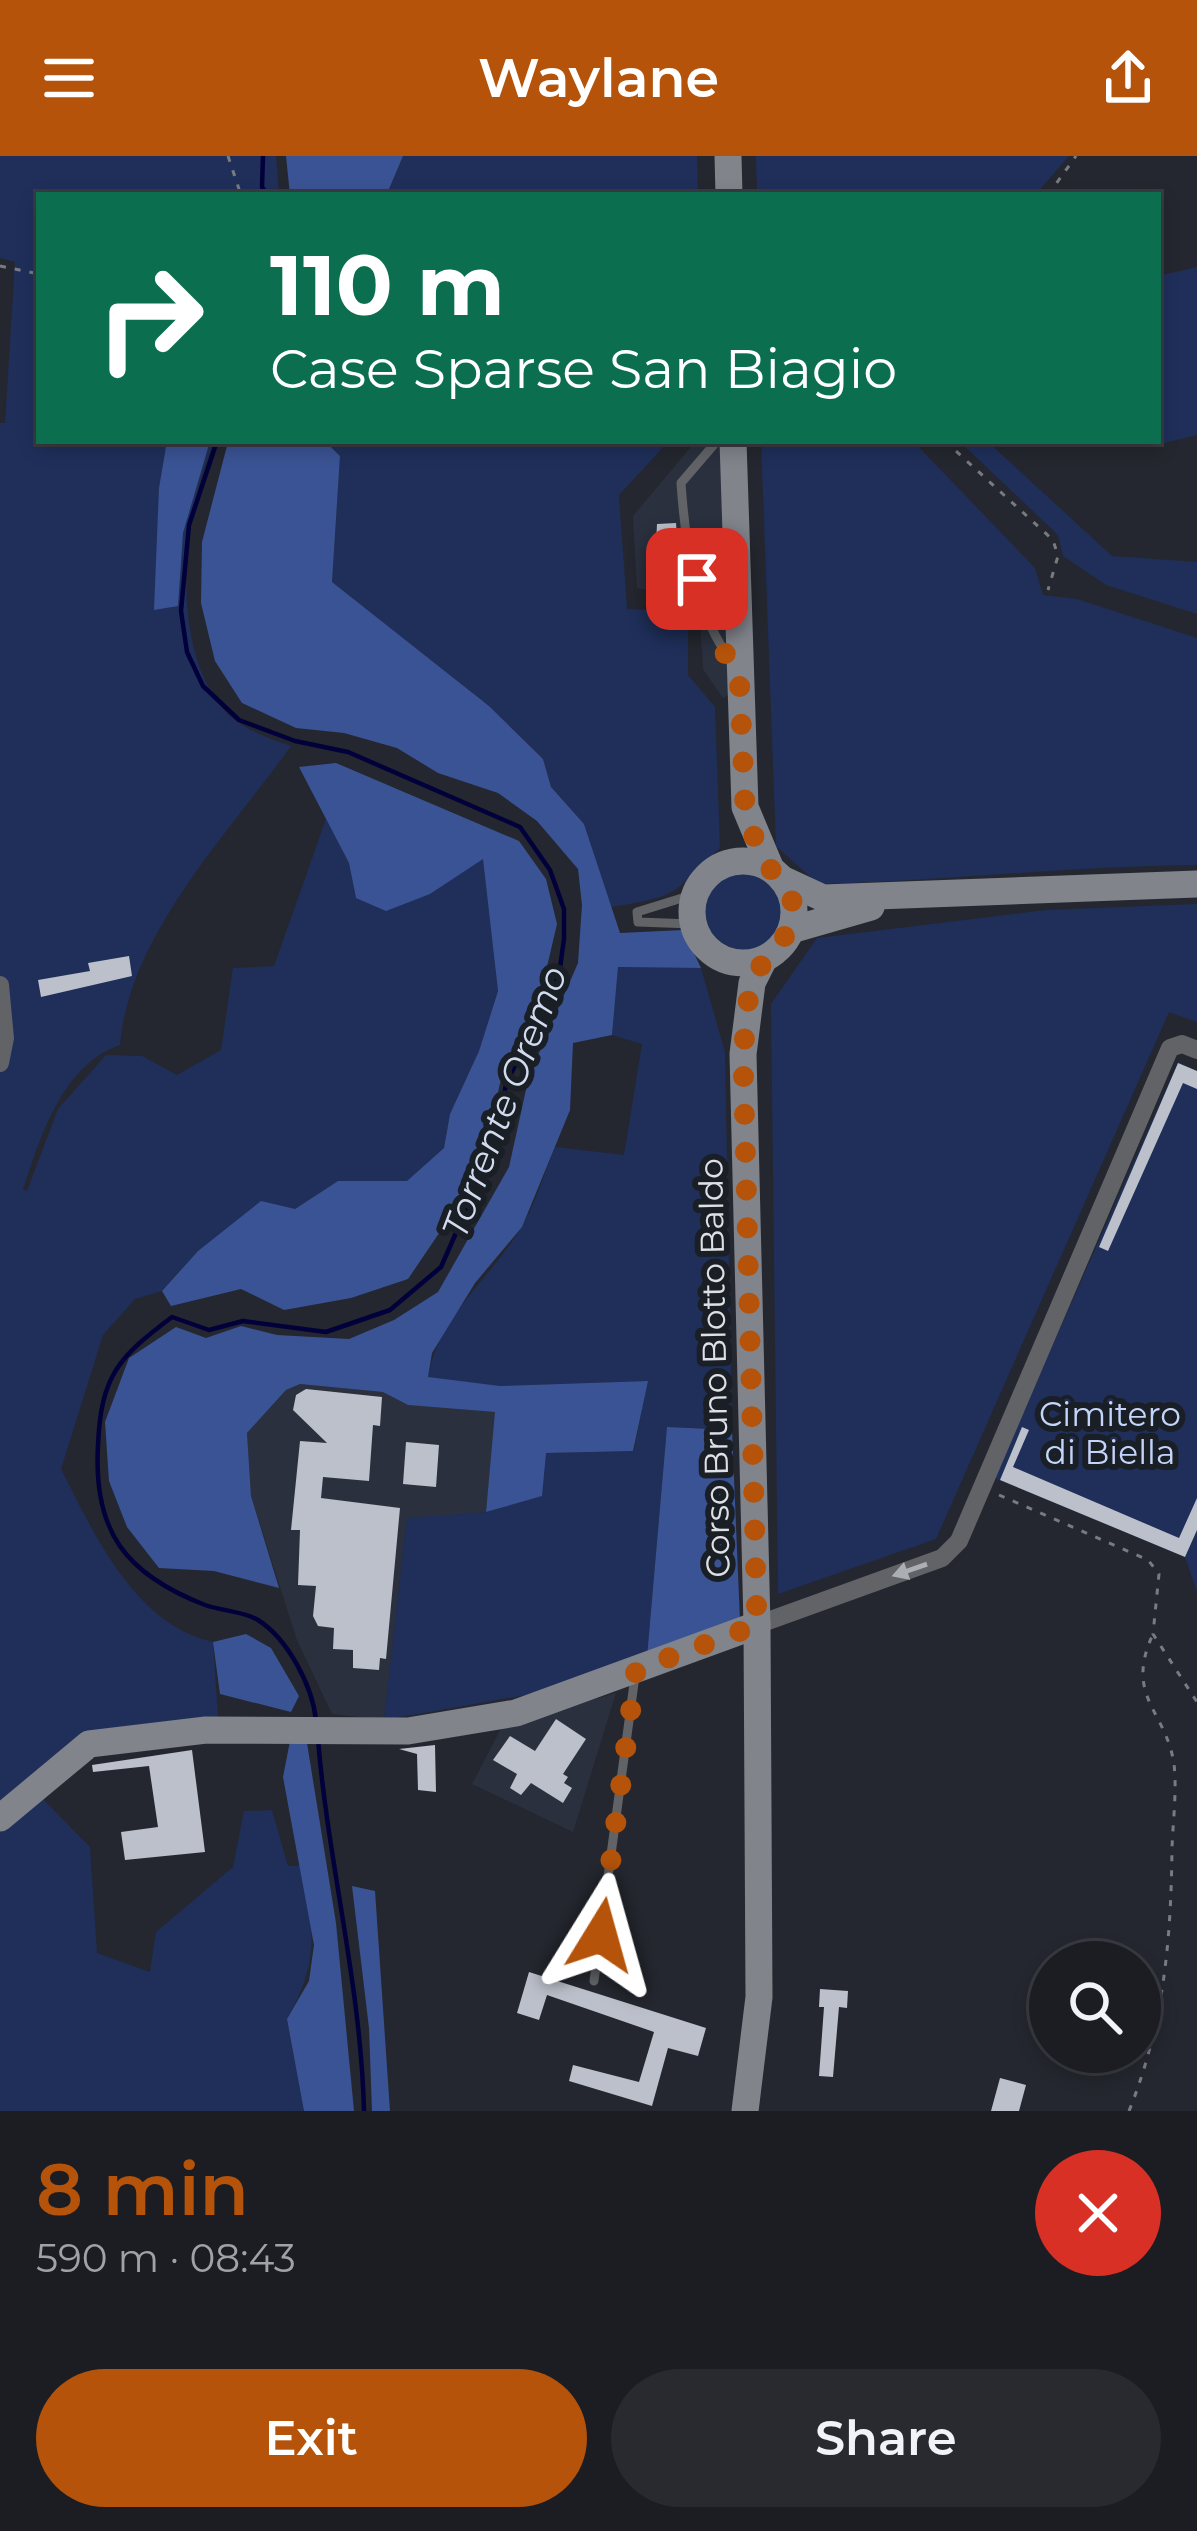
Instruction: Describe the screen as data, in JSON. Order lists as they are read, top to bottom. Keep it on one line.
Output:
{"streets":{"main road":["Corso Bruno Blotto Baldo"]},"water":["Torrente Oremo"],"parks":["Cimitero di Biella"],"page":{"header":"Waylane","turn":["110 m","Case Sparse San Biagio"],"heading":["8 min","590 m · 08:43"],"buttons":["Exit","Share"]}}
